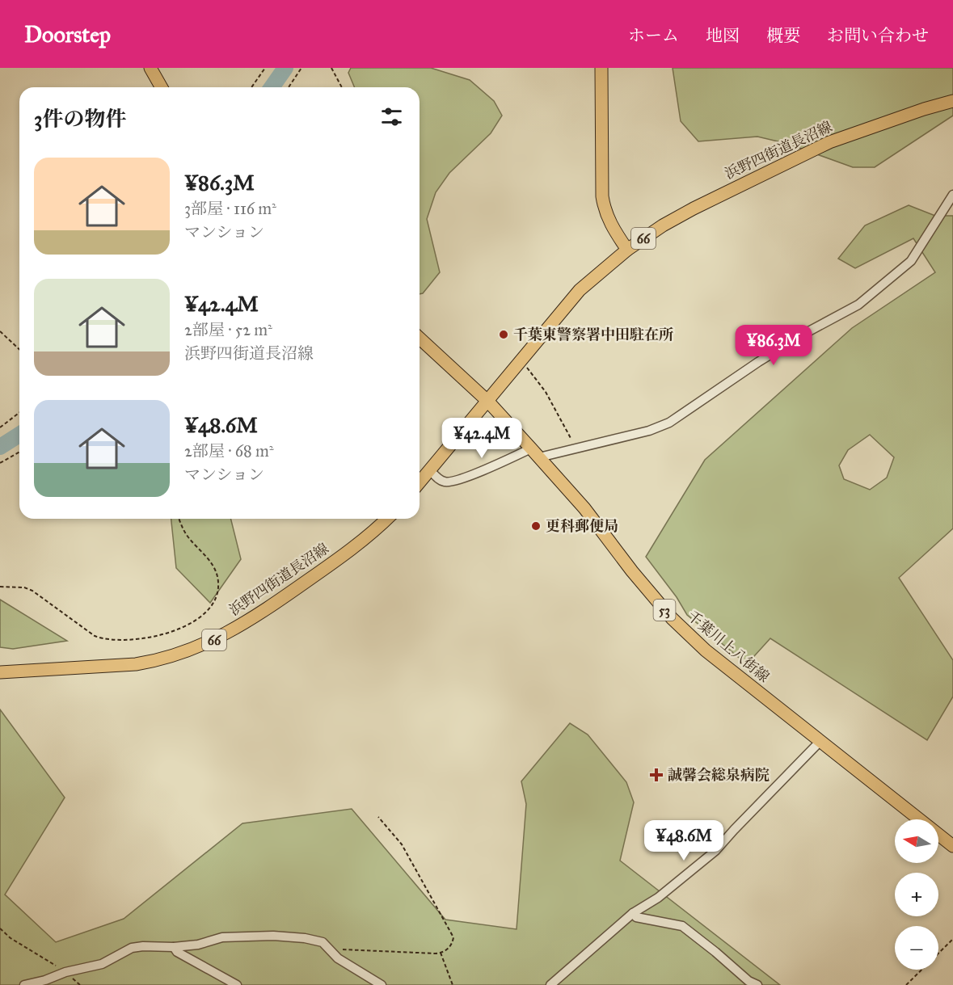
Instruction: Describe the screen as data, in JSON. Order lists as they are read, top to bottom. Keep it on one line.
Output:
{"streets":{"main road":["浜野四街道長沼線","66","53","千葉川上八街線"]},"crossings":[["浜野四街道長沼線","66"],["浜野四街道長沼線","千葉川上八街線"]],"places":{"other":["千葉東警察署中田駐在所","更科郵便局"],"health":["誠馨会総泉病院"]},"north":"left","page":{"header":"Doorstep","nav":["ホーム","地図","概要","お問い合わせ"],"heading":"3件の物件","list":[{"name":"¥86.3M","note":"3部屋 · 116 m² · マンション"},{"name":"¥42.4M","note":"2部屋 · 52 m² · 浜野四街道長沼線"},{"name":"¥48.6M","note":"2部屋 · 68 m² · マンション"}],"price":["¥86.3M","¥42.4M","¥48.6M"],"map_buttons":["+","−"]}}
